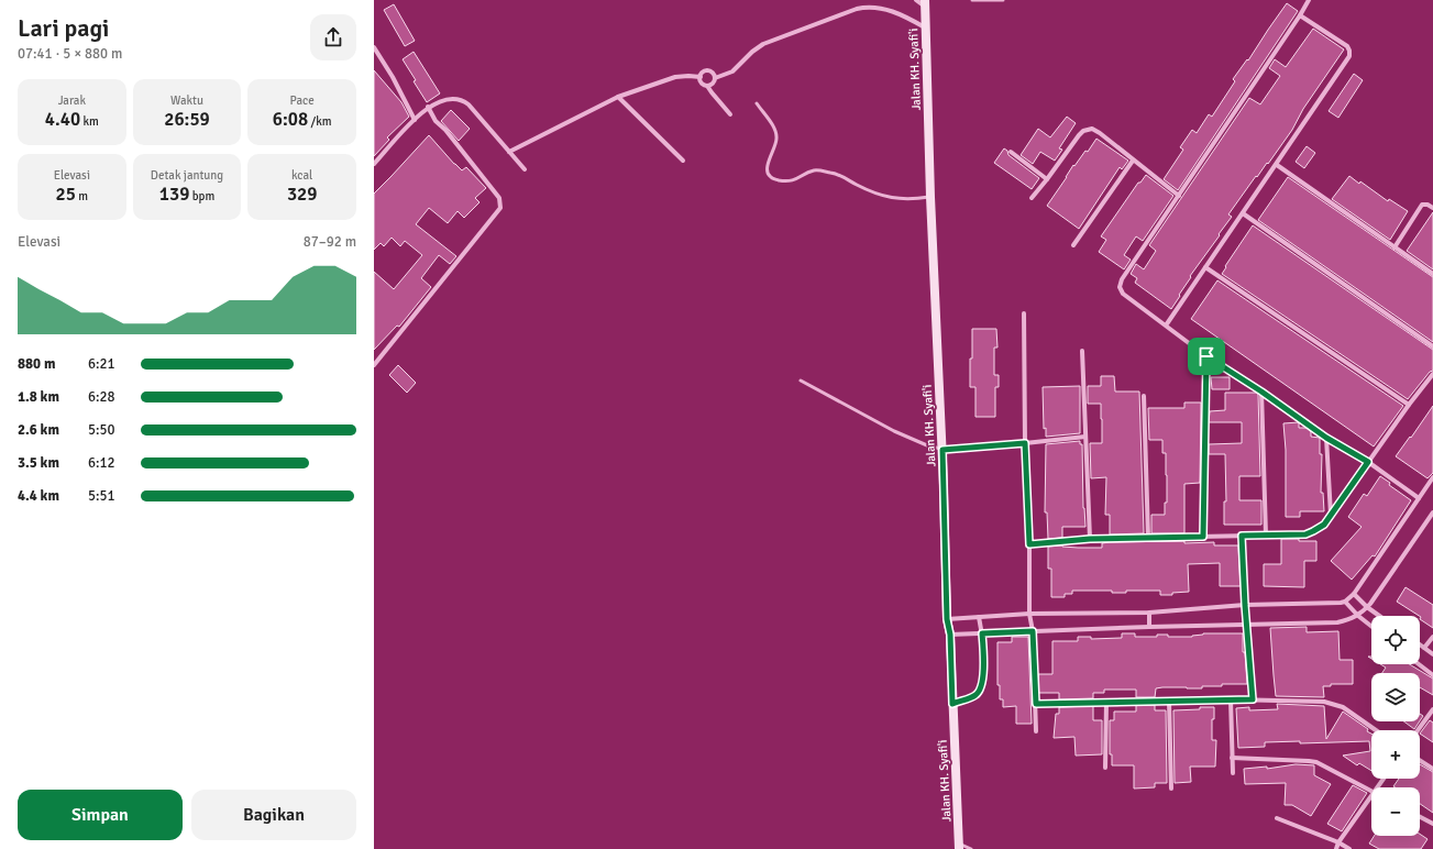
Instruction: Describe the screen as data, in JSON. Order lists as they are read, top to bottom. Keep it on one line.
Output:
{"streets":{"main road":["Jalan KH. Syafi'i"]},"page":{"heading":["Lari pagi","07:41 · 5 × 880 m"],"stats":[["Jarak","4.40 km"],["Waktu","26:59"],["Pace","6:08 /km"],["Elevasi","25 m"],["Detak jantung","139 bpm"],["kcal","329"]],"chart":["Elevasi","87–92 m"],"list":[{"name":"880 m","note":"6:21"},{"name":"1.8 km","note":"6:28"},{"name":"2.6 km","note":"5:50"},{"name":"3.5 km","note":"6:12"},{"name":"4.4 km","note":"5:51"}],"map_buttons":["+","−"],"buttons":["Simpan","Bagikan"]}}
